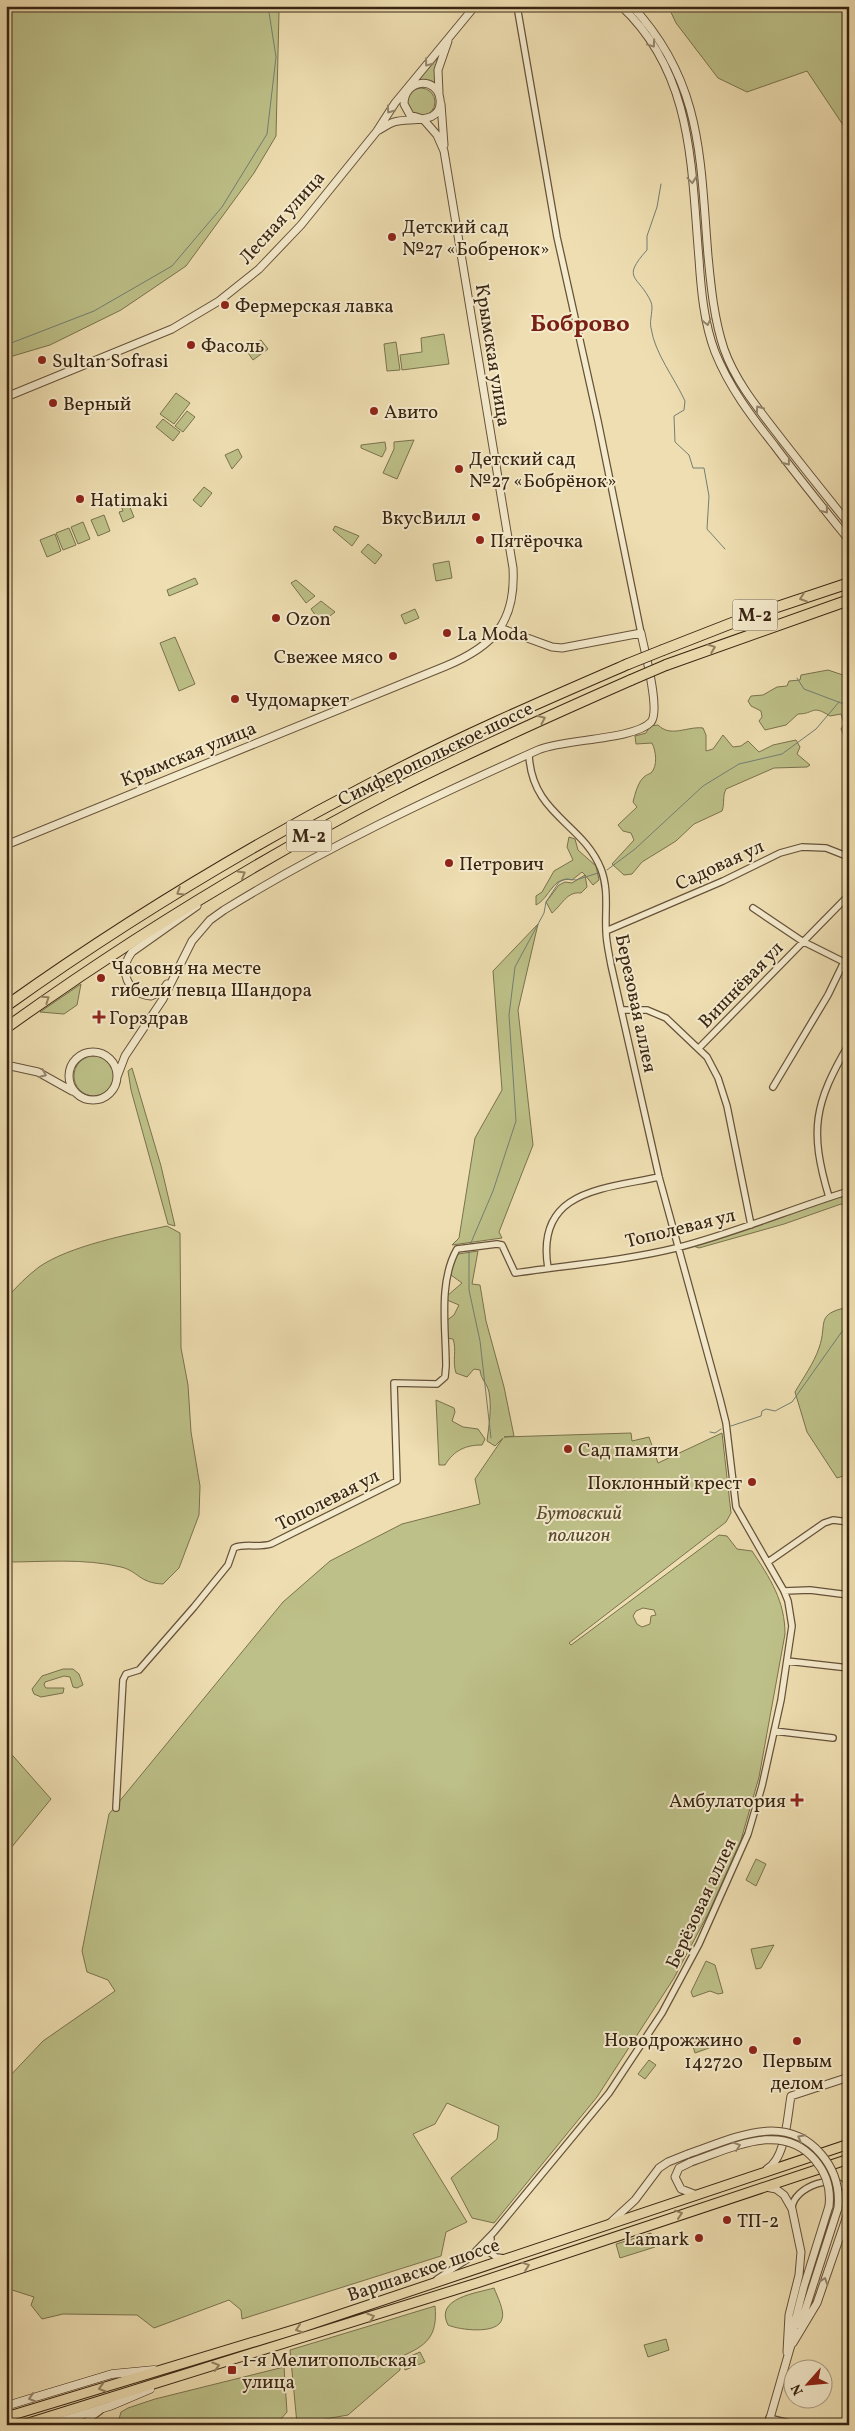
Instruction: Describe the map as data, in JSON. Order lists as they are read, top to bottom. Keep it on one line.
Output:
{"streets":{"highway":["М-2","Симферопольское шоссе"],"main road":["Варшавское шоссе"],"street":["Лесная улица","Крымская улица","Садовая ул","Вишнёвая ул","Березовая аллея","Тополевая ул","Берёзовая аллея"]},"crossings":[["Лесная улица","Крымская улица"],["Садовая ул","Березовая аллея"],["Березовая аллея","Тополевая ул"],["Березовая аллея","Берёзовая аллея"],["Берёзовая аллея","Варшавское шоссе"]],"districts":["Боброво"],"parks":["Бутовский полигон"],"places":{"other":["Детский сад №27 «Бобренок»","Фермерская лавка","Фасоль","Sultan Sofrasi","Верный","Авито","Детский сад №27 «Бобрёнок»","Hatimaki","ВкусВилл","Пятёрочка","Ozon","La Moda","Свежее мясо","Чудомаркет","Петрович","Часовня на месте гибели певца Шандора","Сад памяти","Поклонный крест","Первым делом","Новодрожжино 142720","ТП-2","Lamark"],"health":["Горздрав","Амбулатория"],"transit":["1-я Мелитопольская улица"]},"north":"bottom left"}
